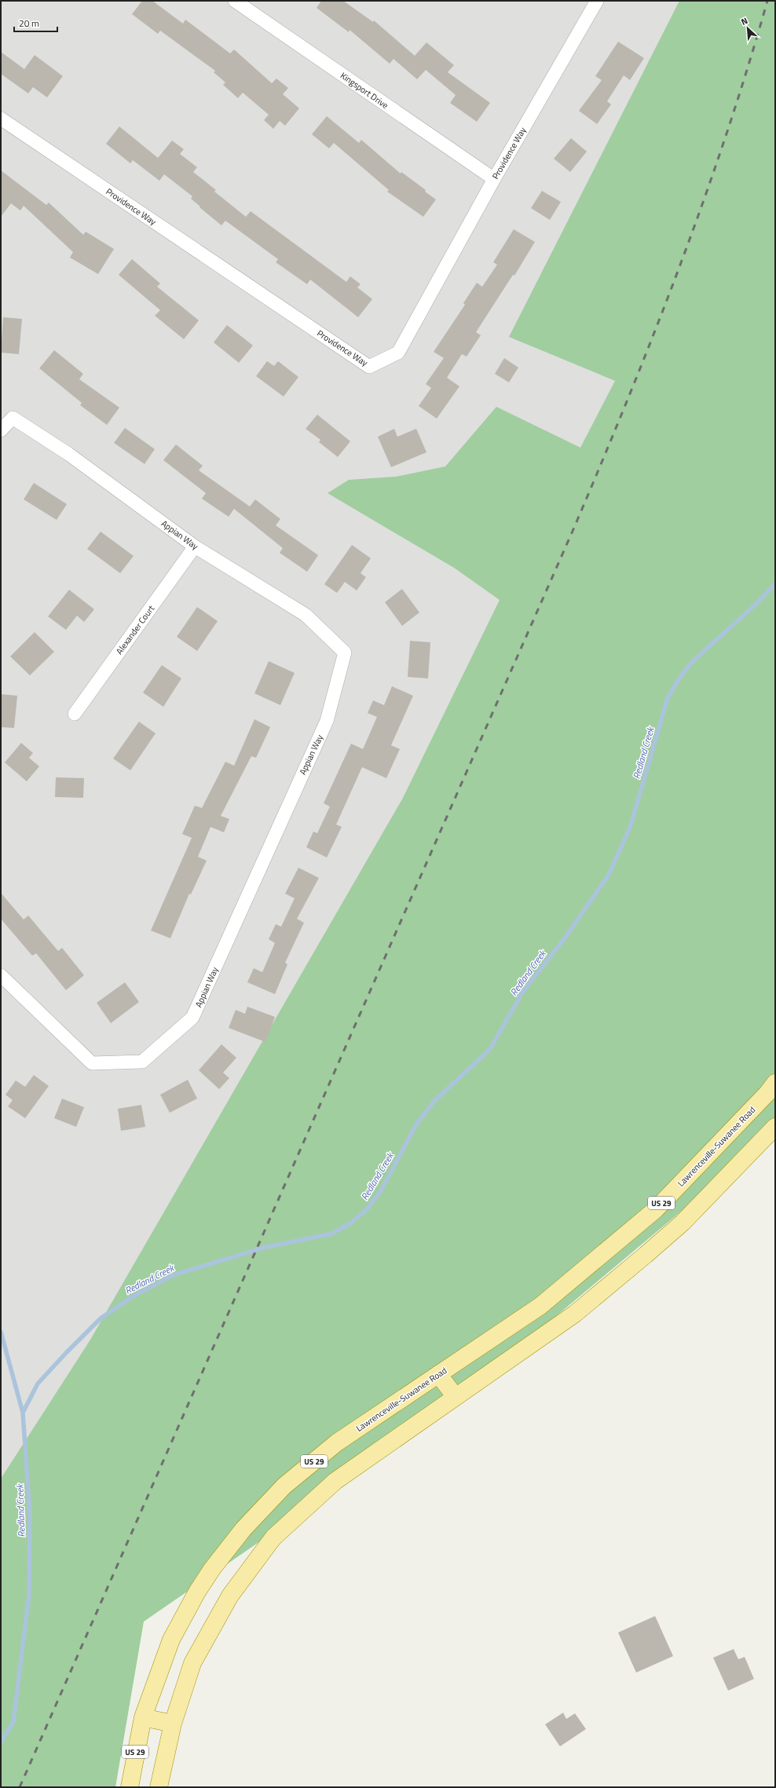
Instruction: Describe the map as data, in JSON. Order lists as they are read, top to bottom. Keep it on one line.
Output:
{"streets":{"main road":["Lawrenceville-Suwanee Road","US 29"],"street":["Kingsport Drive","Providence Way","Appian Way","Alexander Court"]},"crossings":[["Kingsport Drive","Providence Way"],["Appian Way","Alexander Court"]],"water":["Redland Creek"],"scale_bar":"20 m","north":"top left"}
